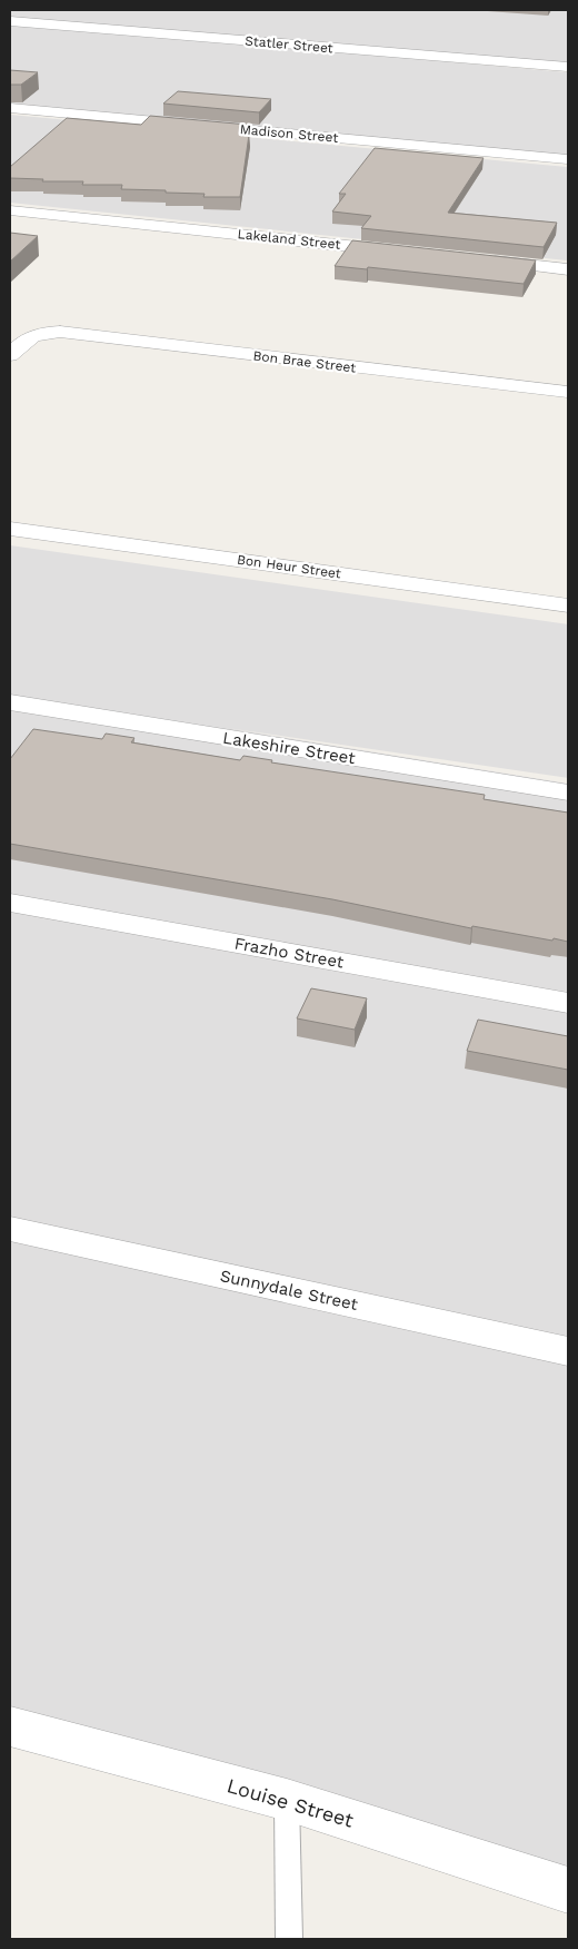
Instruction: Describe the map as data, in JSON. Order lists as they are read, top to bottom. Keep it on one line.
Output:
{"streets":{"street":["Statler Street","Madison Street","Lakeland Street","Bon Brae Street","Bon Heur Street","Lakeshire Street","Frazho Street","Sunnydale Street","Louise Street"]}}
